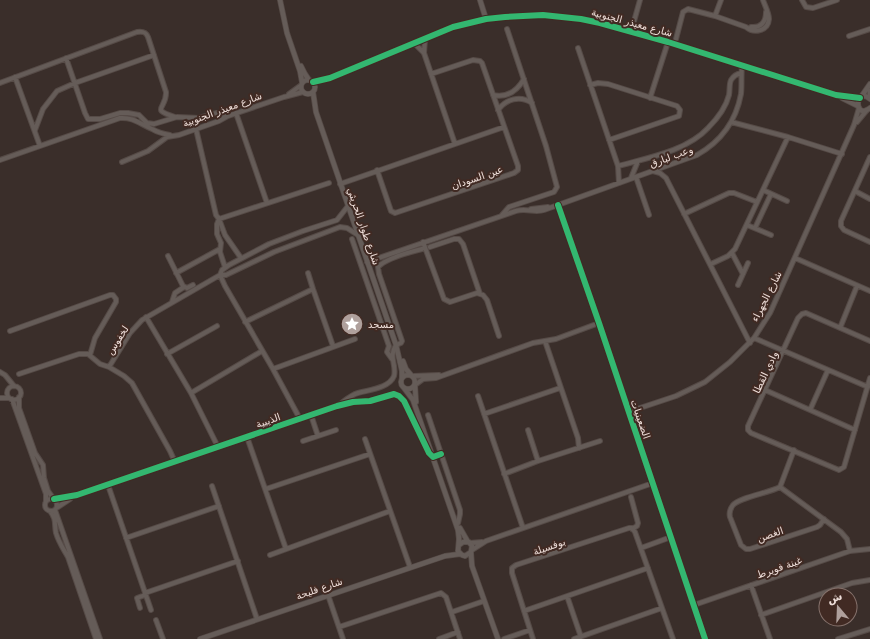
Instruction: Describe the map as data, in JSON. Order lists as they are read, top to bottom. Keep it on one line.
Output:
{"streets":{"street":["شارع معيذر الجنوبية","وعب لبارق","عين السودان","شارع طوار الحريثي","شارع الجهراء","لخفوس","وادي القطا","الضعينيات","الذيبية","الغصن","بوفسيلة","غينة فويرط","شارع فليحة"]},"crossings":[["شارع معيذر الجنوبية","وعب لبارق"],["شارع معيذر الجنوبية","شارع طوار الحريثي"],["شارع معيذر الجنوبية","شارع الجهراء"],["وعب لبارق","شارع طوار الحريثي"],["وعب لبارق","الضعينيات"],["شارع طوار الحريثي","لخفوس"],["شارع طوار الحريثي","الذيبية"],["شارع الجهراء","الضعينيات"],["لخفوس","الذيبية"],["الضعينيات","غينة فويرط"]],"places":{"place":["مسجد"]},"north":"top"}
